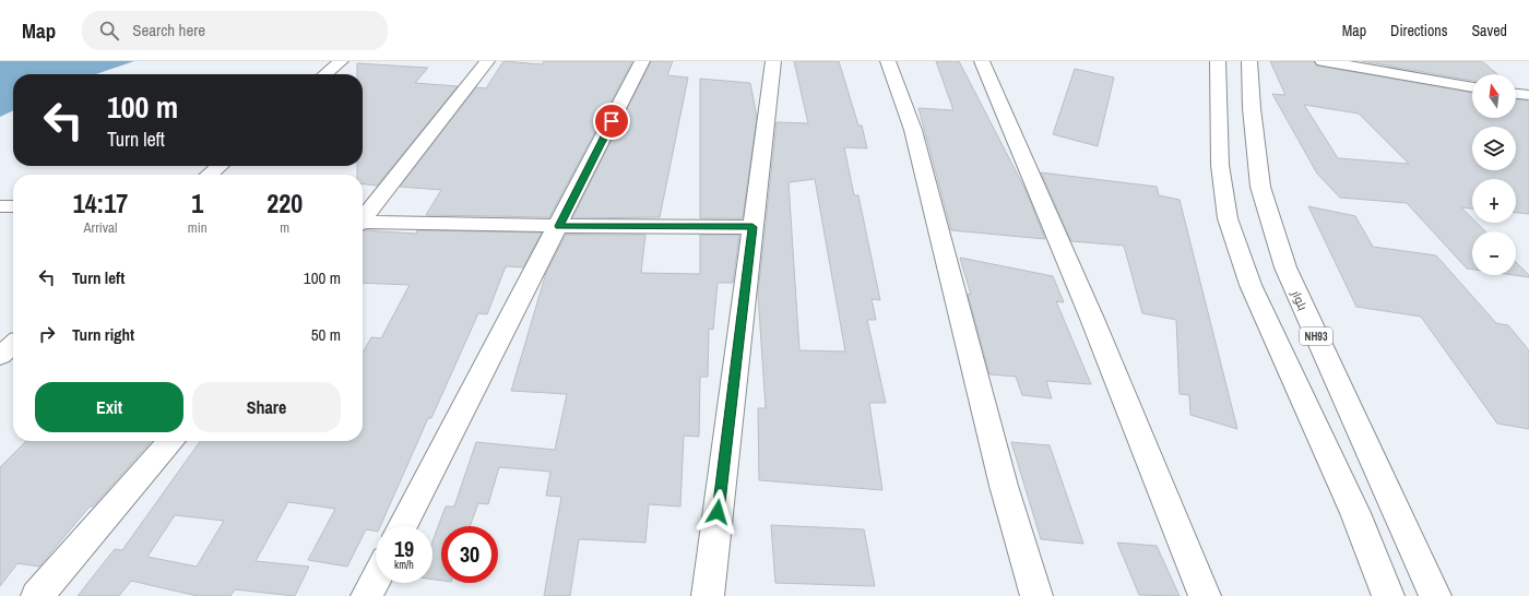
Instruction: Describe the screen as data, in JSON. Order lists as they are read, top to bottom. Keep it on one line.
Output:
{"streets":{"street":["بلوار","NH93"]},"north":"top","page":{"header":"Map","search":"Search here","nav":["Map","Directions","Saved"],"map_buttons":["+","−"],"turn":["100 m","Turn left"],"eta":["14:17","Arrival","1","min","220","m"],"list":[{"name":"Turn left","value":"100 m"},{"name":"Turn right","value":"50 m"}],"buttons":["Exit","Share"],"speed":"19 km/h","limit":"30"}}
